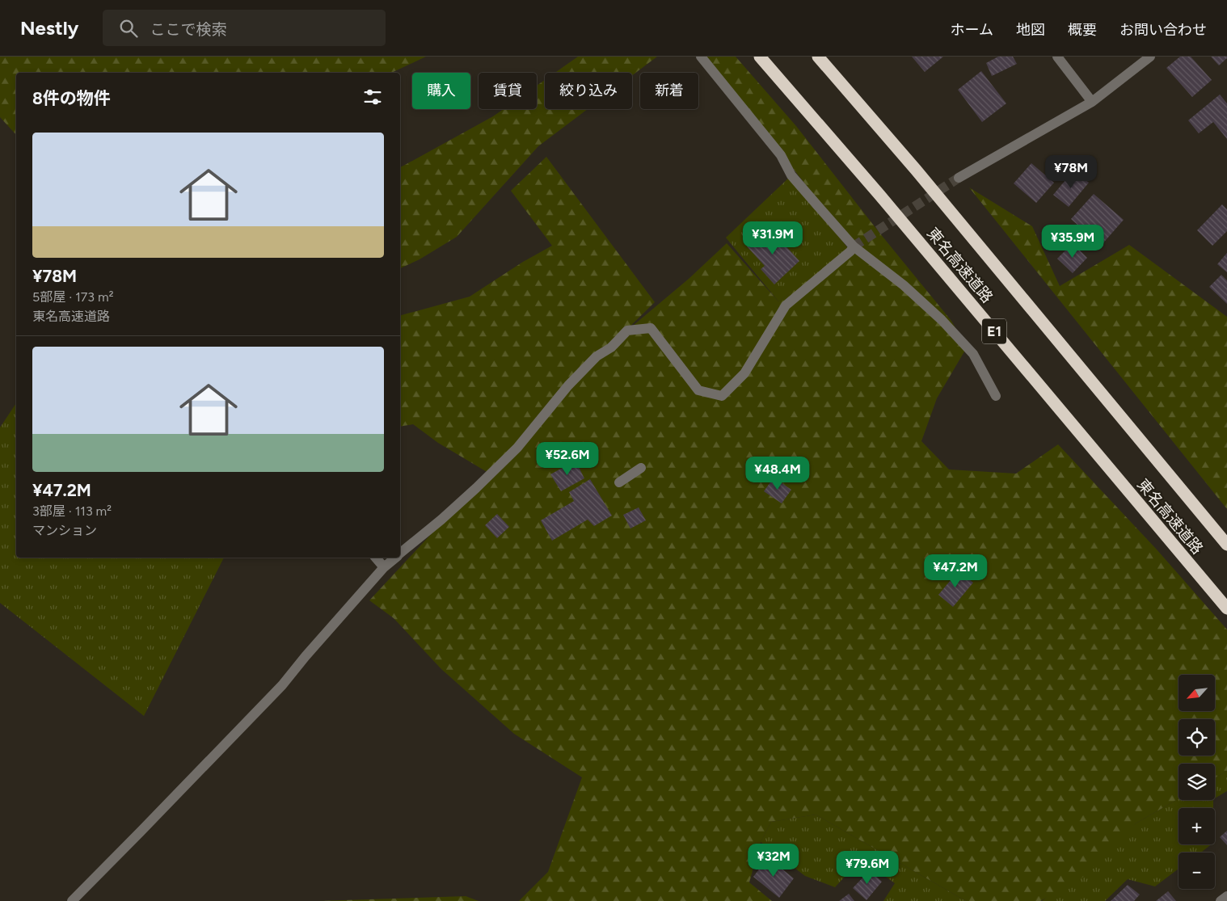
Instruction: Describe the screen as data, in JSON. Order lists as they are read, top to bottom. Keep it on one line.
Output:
{"streets":{"highway":["東名高速道路","E1"]},"north":"bottom left","page":{"header":"Nestly","search":"ここで検索","nav":["ホーム","地図","概要","お問い合わせ"],"chip":["購入","賃貸","絞り込み","新着"],"heading":"8件の物件","list":[{"name":"¥78M","note":"5部屋 · 173 m² · 東名高速道路"},{"name":"¥47.2M","note":"3部屋 · 113 m² · マンション"}],"price":["¥78M","¥31.9M","¥35.9M","¥52.6M","¥48.4M","¥47.2M","¥32M","¥79.6M"],"map_buttons":["+","−"]}}
